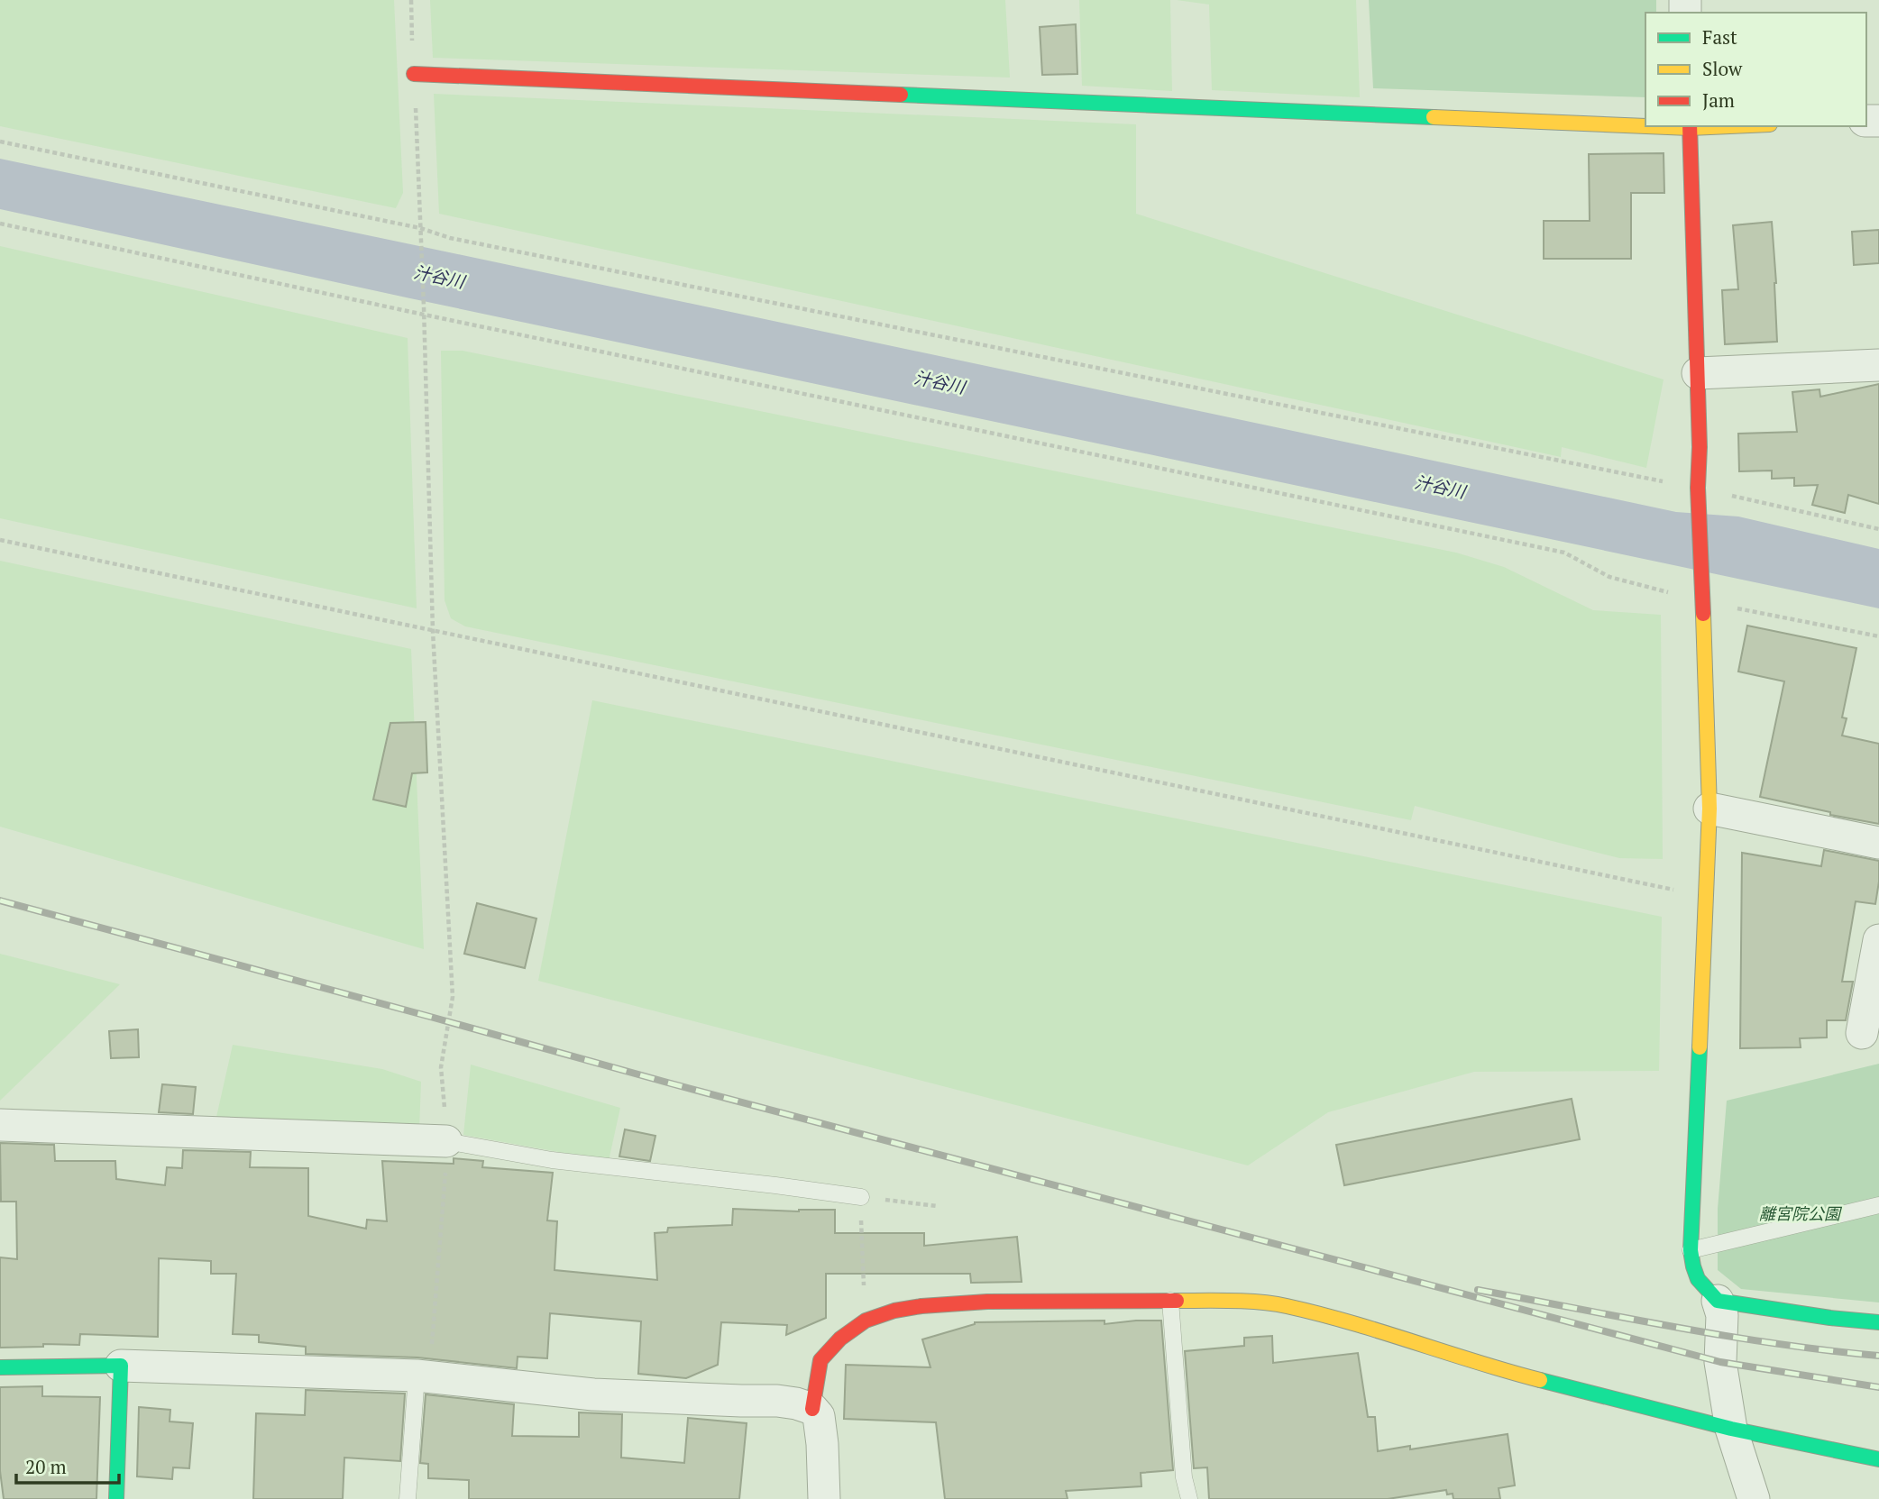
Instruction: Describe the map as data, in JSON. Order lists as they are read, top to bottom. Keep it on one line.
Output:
{"water":["汁谷川"],"parks":["離宮院公園"],"legend":["Fast","Slow","Jam"],"scale_bar":"20 m"}
